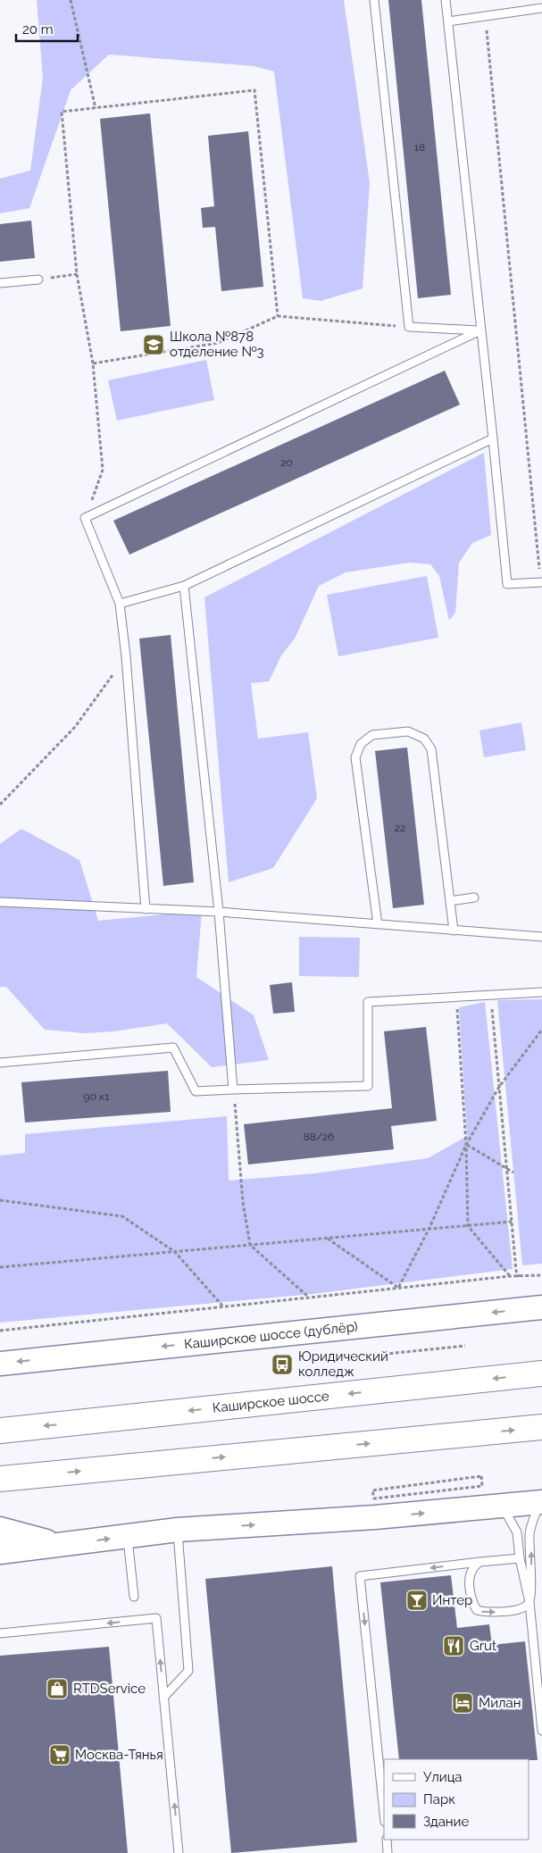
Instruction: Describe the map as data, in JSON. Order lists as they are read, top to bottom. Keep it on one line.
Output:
{"streets":{"main road":["Каширское шоссе (дублёр)","Каширское шоссе"]},"places":{"school or university":["Школа №878 отделение №3"],"bus stop":["Юридический колледж"],"bar":["Интер"],"restaurant":["Grut"],"shop":["RTDService"],"hotel":["Милан"],"supermarket":["Москва-Тянья"]},"house_numbers":["18","20","22","90 к1","88/26"],"legend":["Улица","Парк","Здание"],"scale_bar":"20 m"}
